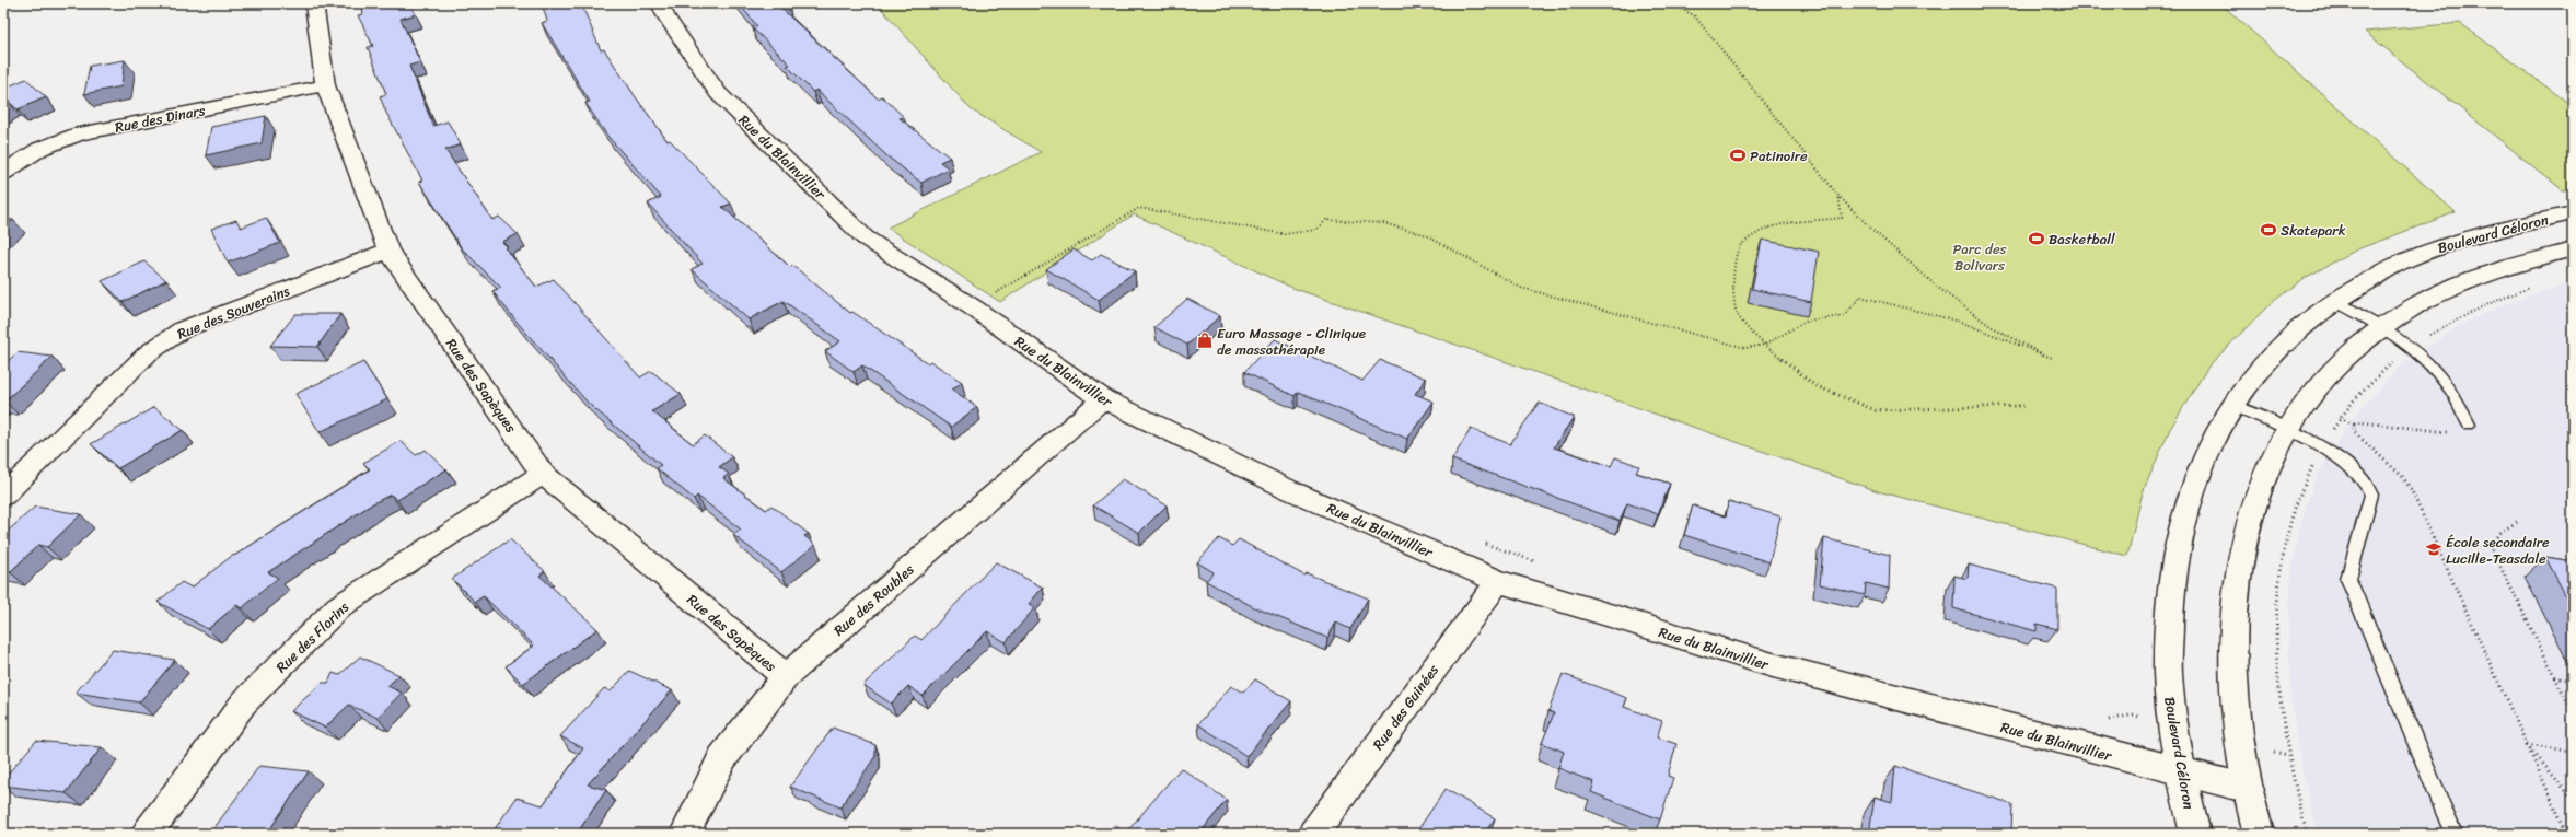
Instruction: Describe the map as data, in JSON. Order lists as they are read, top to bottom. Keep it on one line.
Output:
{"streets":{"street":["Rue des Dinars","Rue du Blainvillier","Boulevard Céloron","Rue des Souverains","Rue des Sapèques","Rue des Roubles","Rue des Florins","Rue des Guinées"]},"crossings":[["Rue des Dinars","Rue des Sapèques"],["Rue du Blainvillier","Boulevard Céloron"],["Rue du Blainvillier","Rue des Roubles"],["Rue du Blainvillier","Rue des Guinées"],["Rue des Souverains","Rue des Sapèques"],["Rue des Sapèques","Rue des Roubles"],["Rue des Sapèques","Rue des Florins"]],"parks":["Parc des Bolivars"],"places":{"sports":["Patinoire","Skatepark","Basketball"],"shop":["Euro Massage - Clinique de massothérapie"],"school or university":["École secondaire Lucille-Teasdale"]}}
